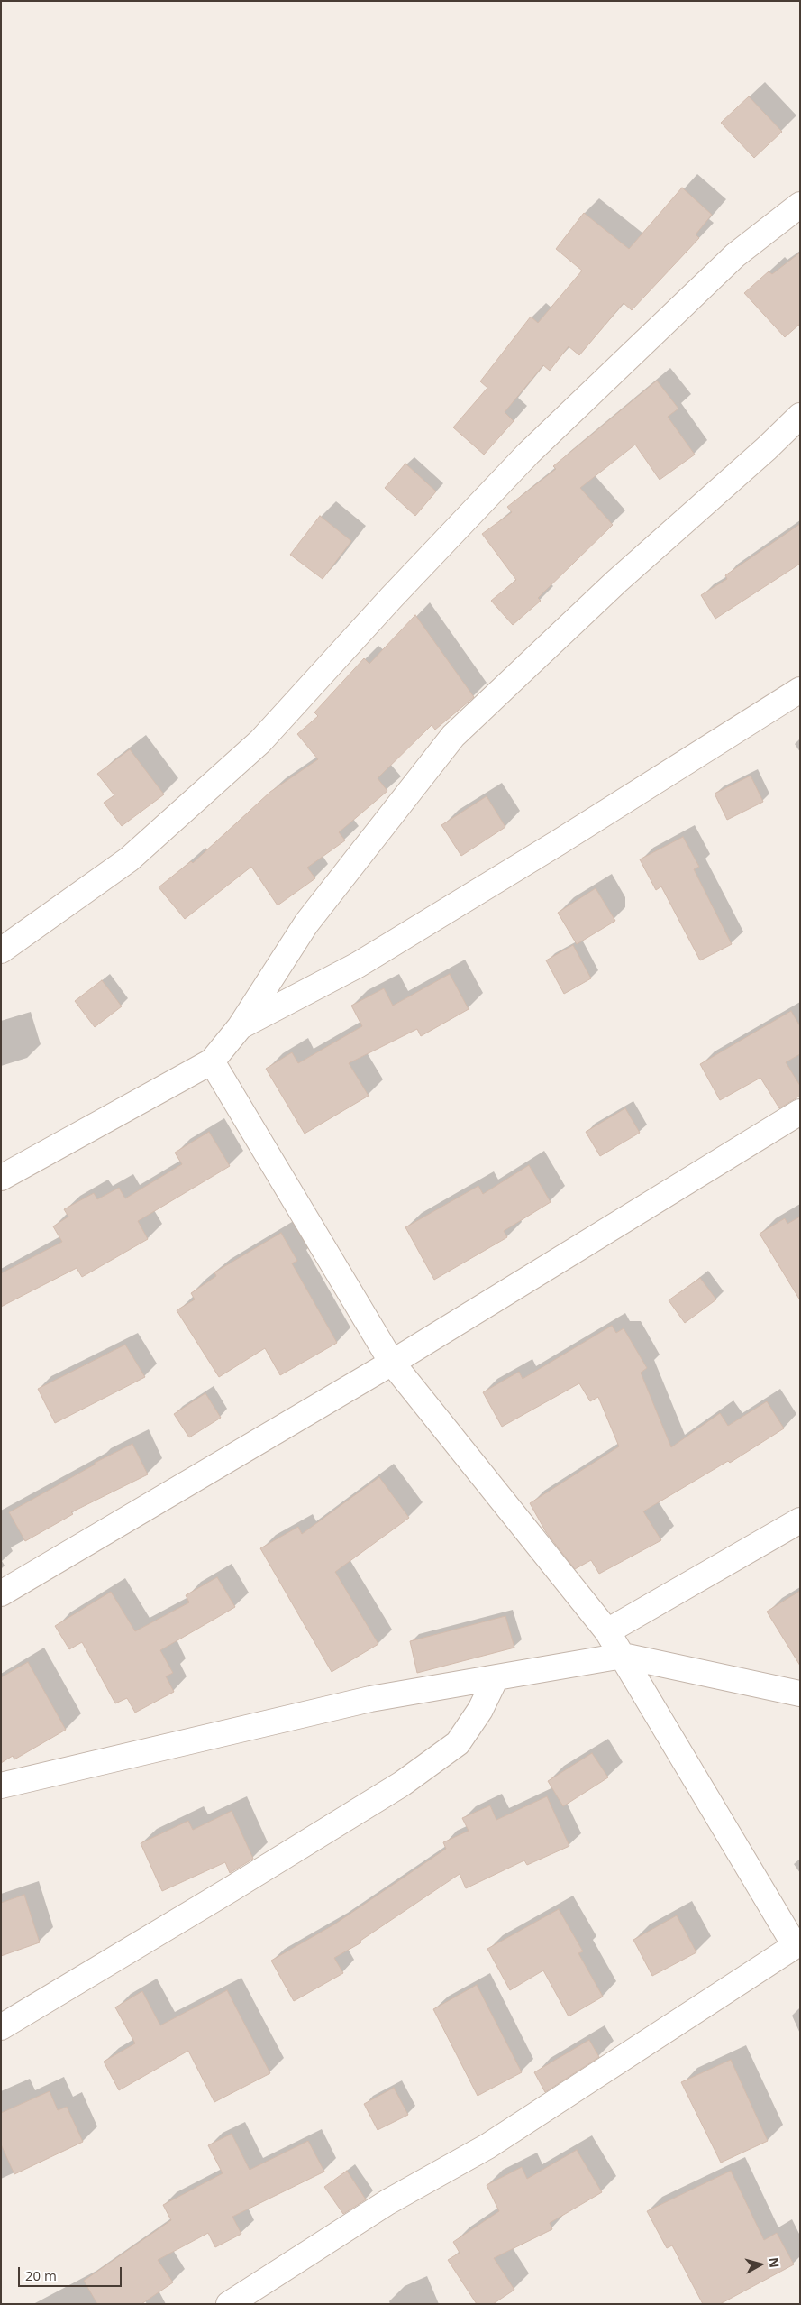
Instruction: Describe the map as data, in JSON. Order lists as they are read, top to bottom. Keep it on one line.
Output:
{"scale_bar":"20 m","north":"right"}
